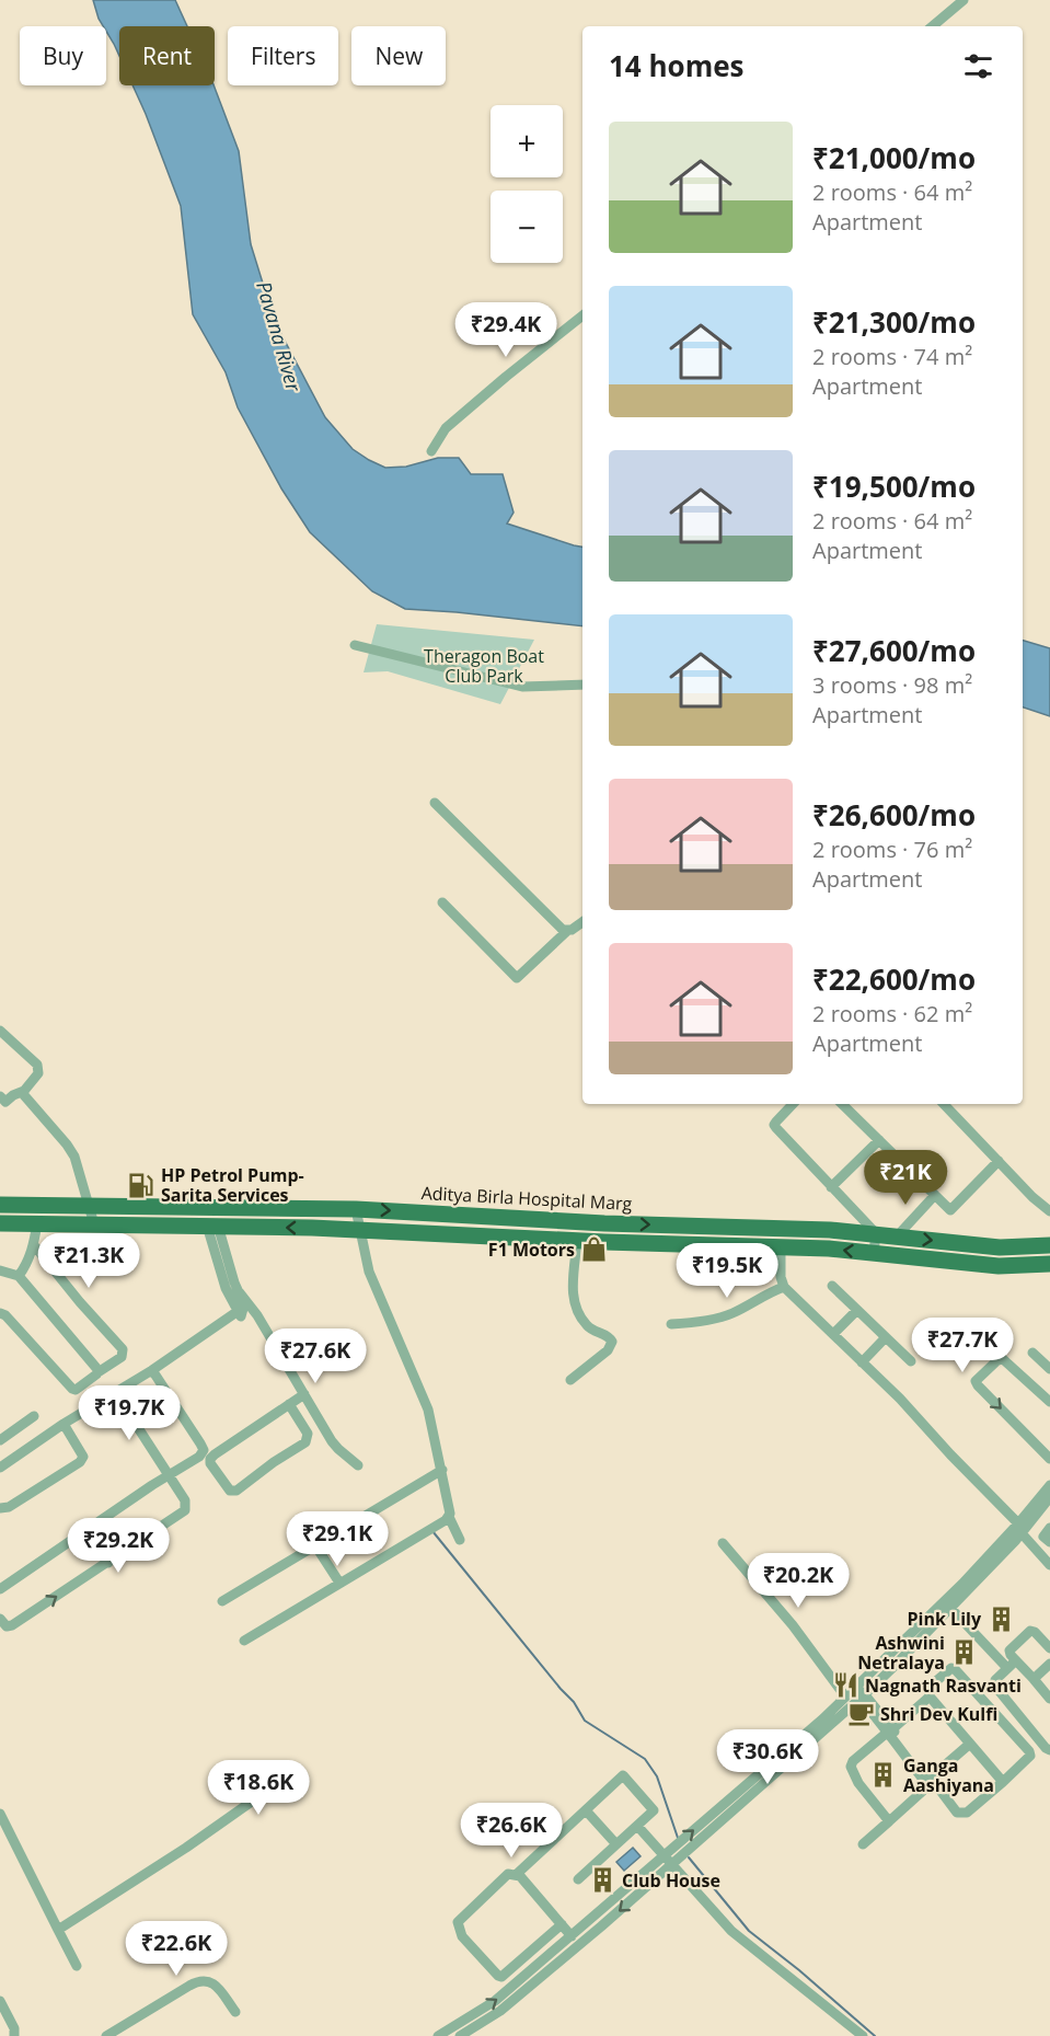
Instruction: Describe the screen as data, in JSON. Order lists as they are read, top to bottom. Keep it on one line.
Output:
{"streets":{"main road":["Aditya Birla Hospital Marg"]},"water":["Pavana River"],"parks":["Theragon Boat Club Park"],"places":{"fuel station":["HP Petrol Pump- Sarita Services"],"shop":["F1 Motors"],"building":["Pink Lily","Ashwini Netralaya","Ganga Aashiyana","Club House"],"restaurant":["Nagnath Rasvanti"],"cafe":["Shri Dev Kulfi"]},"page":{"chip":["Buy","Rent","Filters","New"],"heading":"14 homes","map_buttons":["+","−"],"list":[{"name":"₹21,000/mo","note":"2 rooms · 64 m² · Apartment"},{"name":"₹21,300/mo","note":"2 rooms · 74 m² · Apartment"},{"name":"₹19,500/mo","note":"2 rooms · 64 m² · Apartment"},{"name":"₹27,600/mo","note":"3 rooms · 98 m² · Apartment"},{"name":"₹26,600/mo","note":"2 rooms · 76 m² · Apartment"},{"name":"₹22,600/mo","note":"2 rooms · 62 m² · Apartment"}],"price":["₹29.4K","₹21K","₹21.3K","₹19.5K","₹27.7K","₹27.6K","₹19.7K","₹29.1K","₹29.2K","₹20.2K","₹30.6K","₹18.6K","₹26.6K","₹22.6K"]}}
